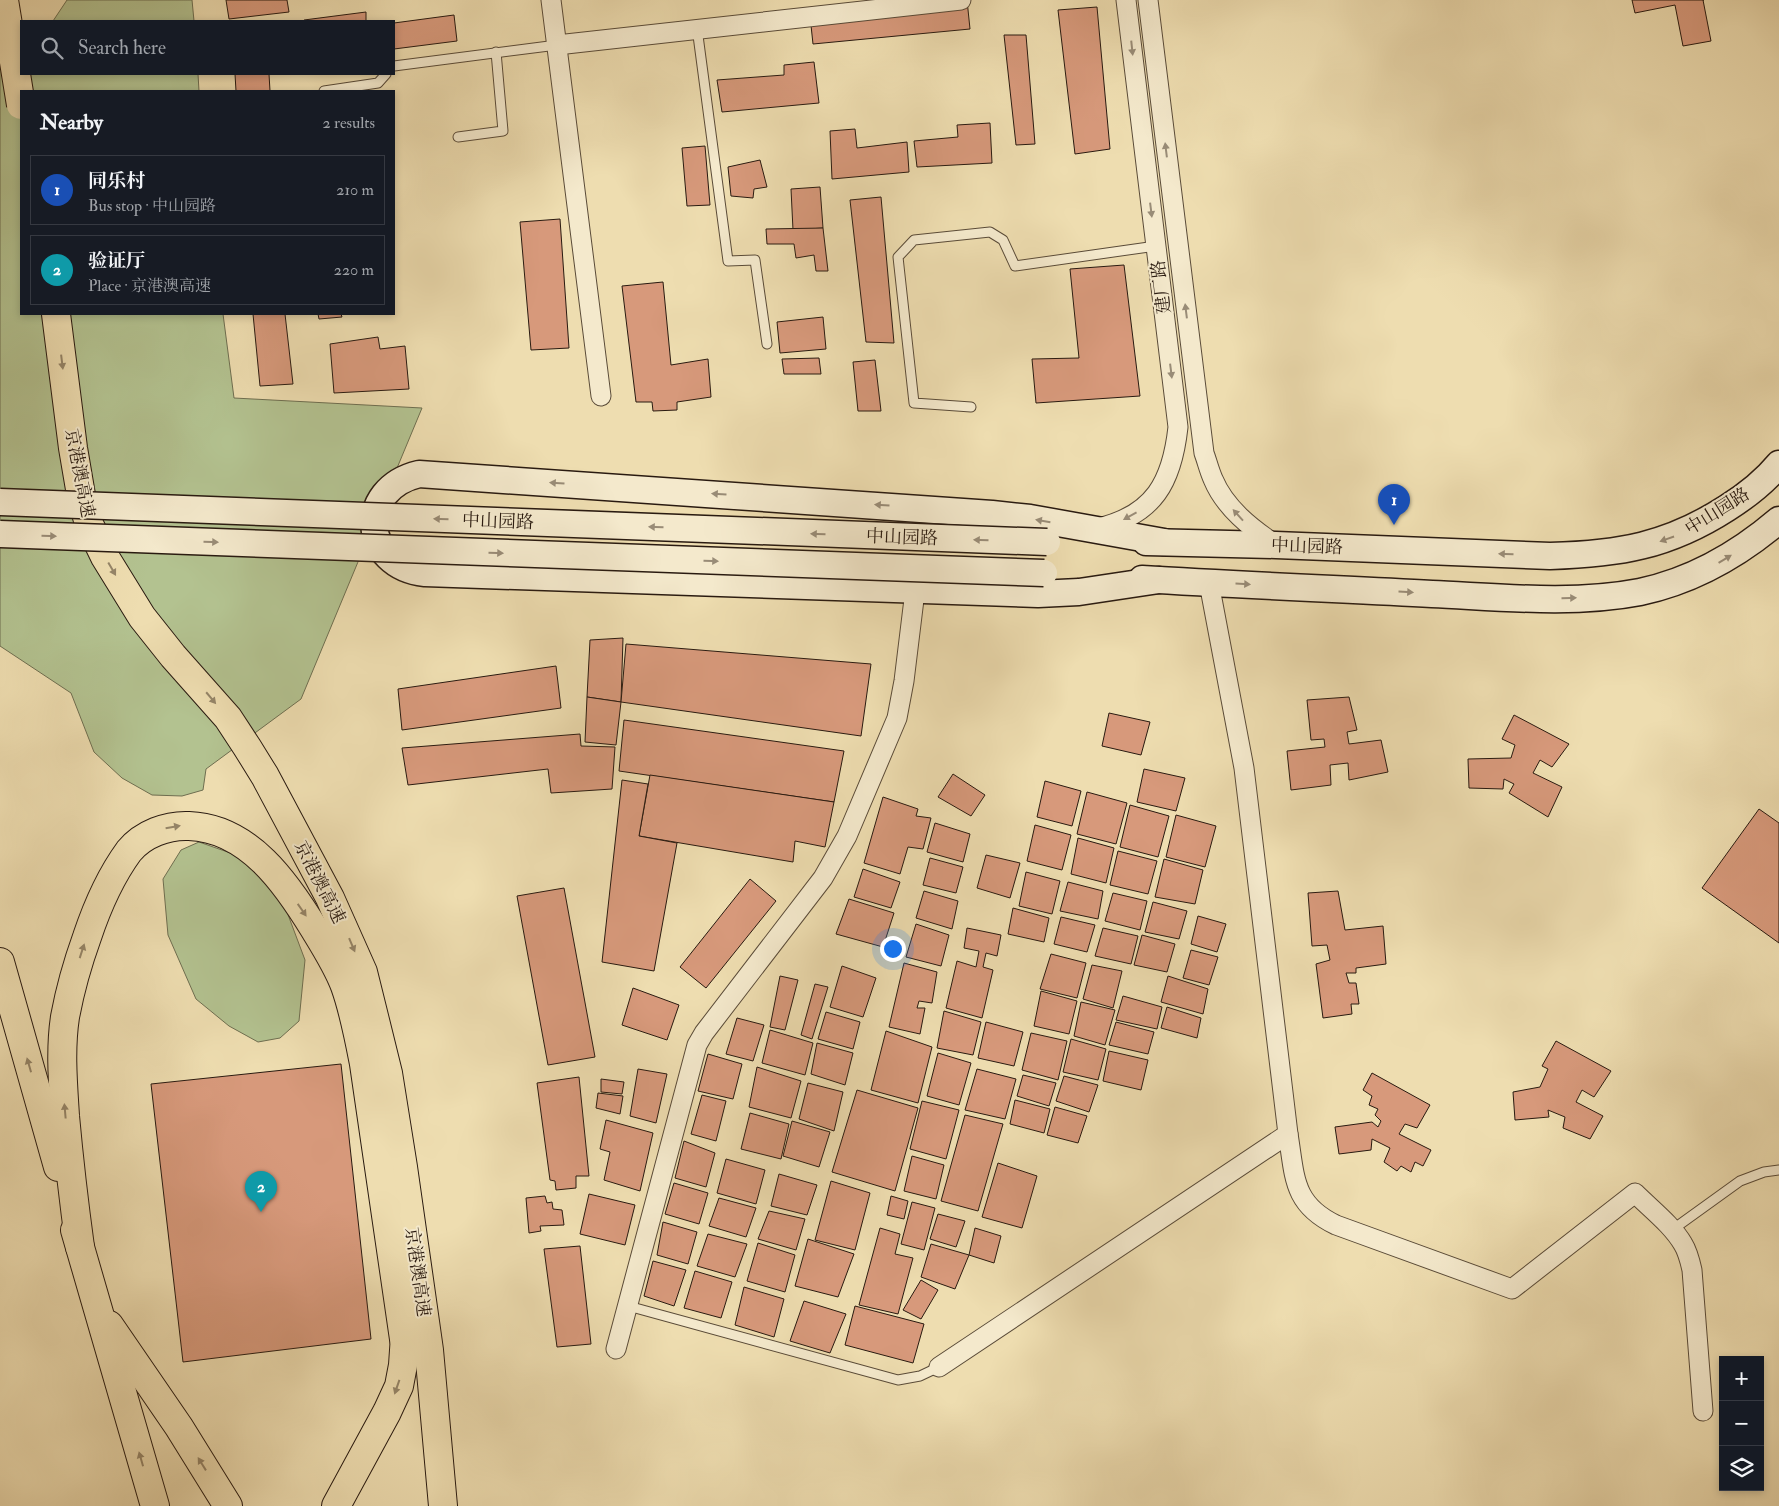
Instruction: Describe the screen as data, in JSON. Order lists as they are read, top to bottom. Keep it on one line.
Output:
{"streets":{"highway":["京港澳高速"],"main road":["中山园路"],"street":["建厂路"]},"crossings":[["建厂路","中山园路"]],"one_way":["京港澳高速"],"page":{"search":"Search here","heading":["Nearby","2 results"],"list":[{"mark":"1","name":"同乐村","note":"Bus stop · 中山园路","value":"210 m"},{"mark":"2","name":"验证厅","note":"Place · 京港澳高速","value":"220 m"}],"pins":["1","2"],"map_buttons":["+","−"]}}
